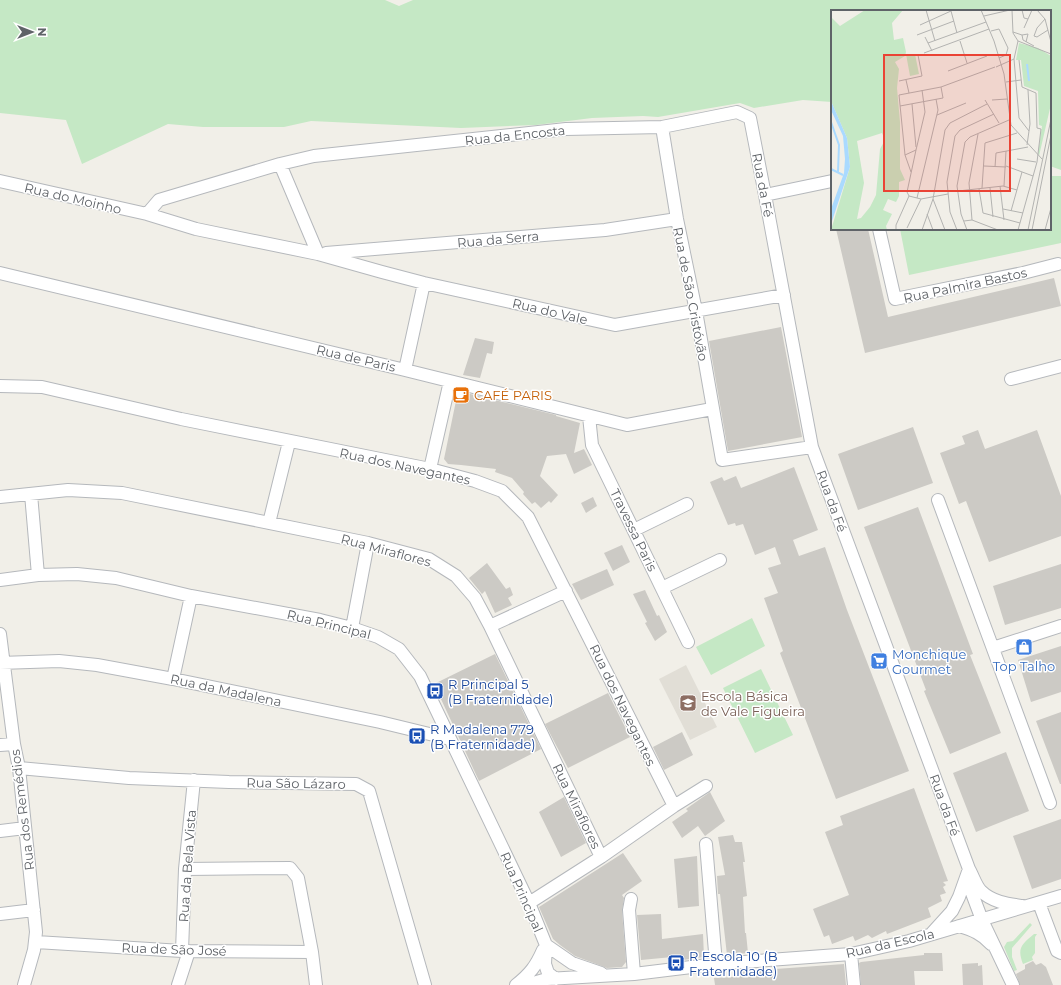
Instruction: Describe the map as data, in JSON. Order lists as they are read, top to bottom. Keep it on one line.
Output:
{"streets":{"street":["Rua da Encosta","Rua da Fé","Rua do Moinho","Rua da Serra","Rua Palmira Bastos","Rua de São Cristóvão","Rua do Vale","Rua de Paris","Rua dos Navegantes","Travessa Paris","Rua Miraflores","Rua Principal","Rua da Madalena","Rua São Lázaro","Rua dos Remédios","Rua da Bela Vista","Rua da Escola","Rua de São José"]},"crossings":[["Rua da Encosta","Rua da Fé"],["Rua da Encosta","Rua do Moinho"],["Rua da Encosta","Rua de São Cristóvão"],["Rua da Fé","Rua de São Cristóvão"],["Rua da Fé","Rua do Vale"],["Rua da Fé","Rua da Escola"],["Rua do Moinho","Rua da Serra"],["Rua do Moinho","Rua do Vale"],["Rua da Serra","Rua de São Cristóvão"],["Rua da Serra","Rua do Vale"],["Rua de São Cristóvão","Rua do Vale"],["Rua de São Cristóvão","Rua de Paris"],["Rua de Paris","Travessa Paris"],["Rua Principal","Rua da Madalena"],["Rua da Madalena","Rua dos Remédios"],["Rua São Lázaro","Rua dos Remédios"],["Rua São Lázaro","Rua da Bela Vista"],["Rua dos Remédios","Rua de São José"],["Rua da Bela Vista","Rua de São José"]],"places":{"cafe":["CAFÉ PARIS"],"shop":["Top Talho"],"supermarket":["Monchique Gourmet"],"bus stop":["R Principal 5 (B Fraternidade)","R Madalena 779 (B Fraternidade)","R Escola 10 (B Fraternidade)"],"school or university":["Escola Básica de Vale Figueira"]},"north":"right"}
